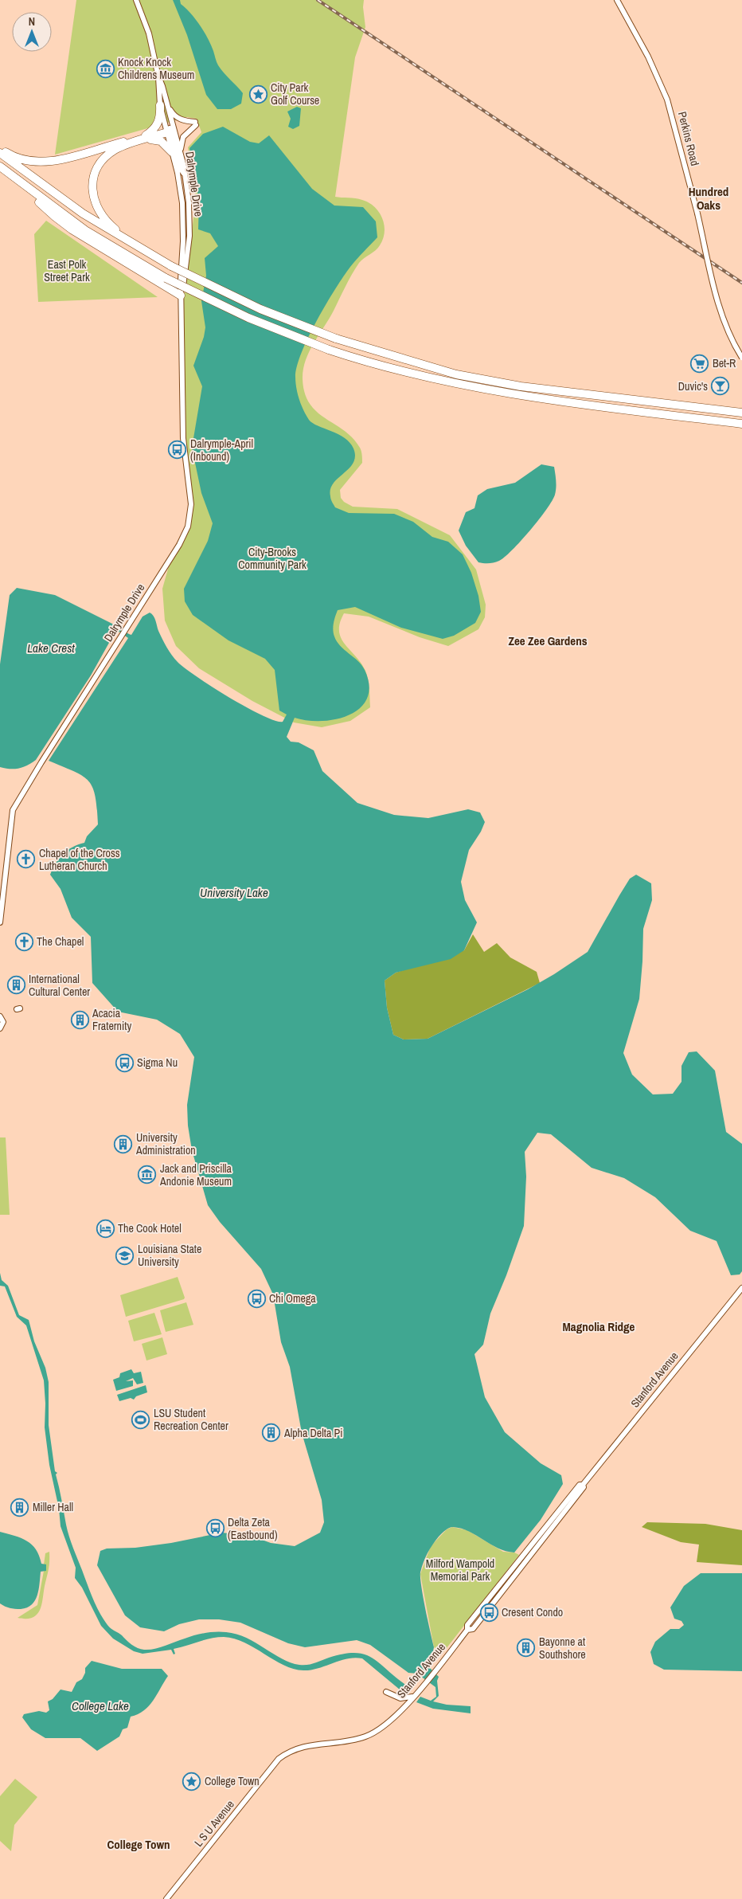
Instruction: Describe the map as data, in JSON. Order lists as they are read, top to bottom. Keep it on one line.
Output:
{"streets":{"street":["Perkins Road","Dalrymple Drive","Stanford Avenue","L S U Avenue"]},"crossings":[["Stanford Avenue","L S U Avenue"]],"districts":["Hundred Oaks","Zee Zee Gardens","Magnolia Ridge","College Town"],"water":["Lake Crest","University Lake","College Lake"],"parks":["East Polk Street Park","City-Brooks Community Park","Milford Wampold Memorial Park"],"places":{"museum":["Knock Knock Childrens Museum","Jack and Priscilla Andonie Museum"],"place":["City Park Golf Course","College Town"],"supermarket":["Bet-R"],"bar":["Duvic's"],"bus stop":["Dalrymple-April (Inbound)","Sigma Nu","Chi Omega","Delta Zeta (Eastbound)","Cresent Condo"],"church":["Chapel of the Cross Lutheran Church","The Chapel"],"building":["International Cultural Center","Acacia Fraternity","University Administration","Alpha Delta Pi","Miller Hall","Bayonne at Southshore"],"hotel":["The Cook Hotel"],"school or university":["Louisiana State University"],"sports":["LSU Student Recreation Center"]},"north":"top"}
